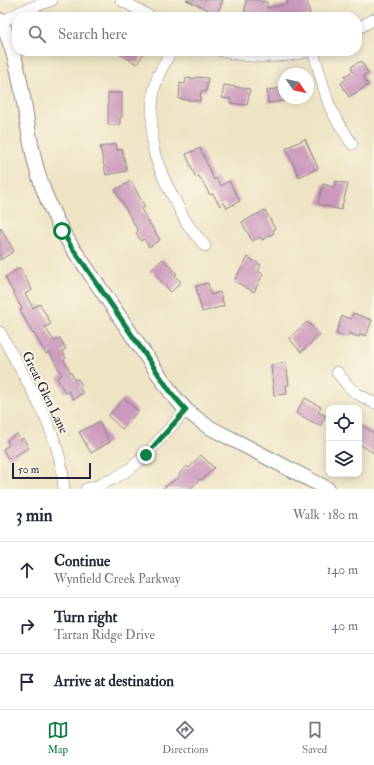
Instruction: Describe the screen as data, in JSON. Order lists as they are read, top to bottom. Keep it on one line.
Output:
{"streets":{"street":["Great Glen Lane"]},"scale_bar":"50 m","north":"bottom right","page":{"search":"Search here","scale":"50 m","heading":["3 min","Walk · 180 m"],"list":[["Continue","Wynfield Creek Parkway","140 m"],["Turn right","Tartan Ridge Drive","40 m"],"Arrive at destination"],"nav":["Map","Directions","Saved"]}}
